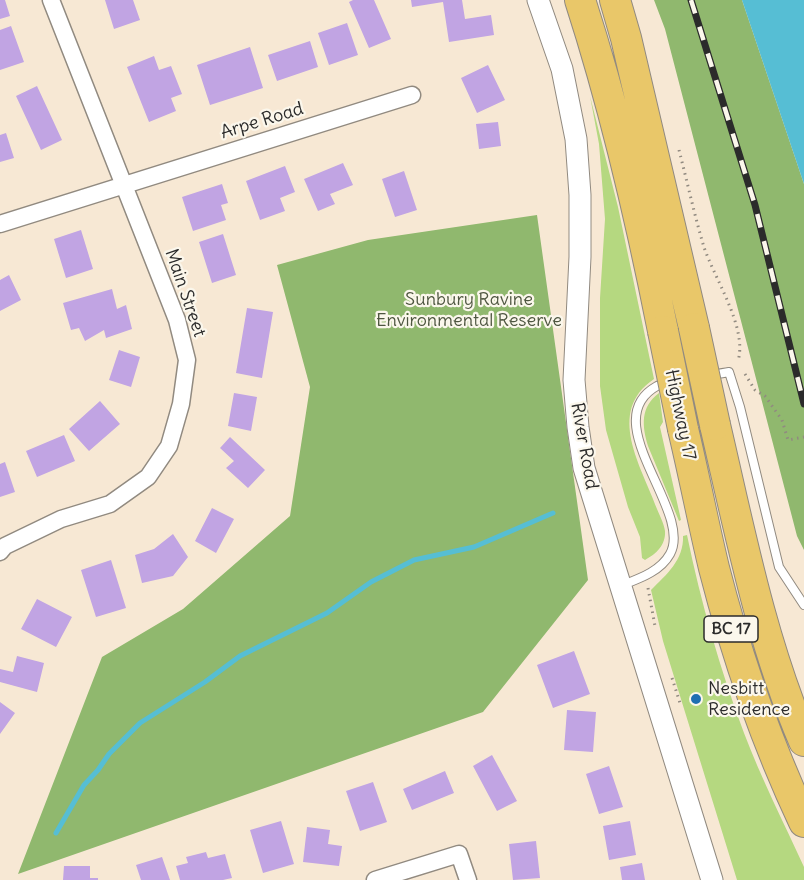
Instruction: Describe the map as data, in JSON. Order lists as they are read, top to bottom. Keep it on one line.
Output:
{"streets":{"highway":["Highway 17","BC 17"],"street":["Arpe Road","Main Street","River Road"]},"crossings":[["Arpe Road","Main Street"]],"parks":["Sunbury Ravine Environmental Reserve"],"places":["Nesbitt Residence"]}
